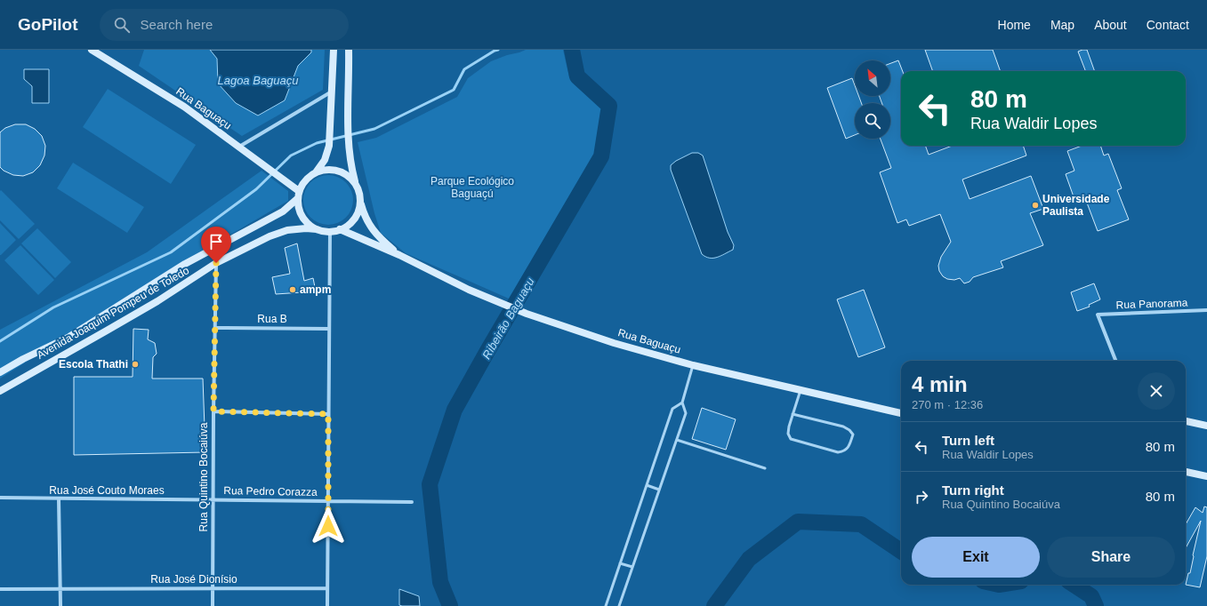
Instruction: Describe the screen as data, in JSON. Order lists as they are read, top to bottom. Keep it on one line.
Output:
{"streets":{"main road":["Rua Baguaçu","Avenida Joaquim Pompeu de Toledo"],"street":["Rua Panorama","Rua B","Rua Quintino Bocaiúva","Rua José Couto Moraes","Rua Pedro Corazza","Rua José Dionísio"]},"crossings":[["Rua Baguaçu","Avenida Joaquim Pompeu de Toledo"],["Avenida Joaquim Pompeu de Toledo","Rua Quintino Bocaiúva"],["Rua B","Rua Quintino Bocaiúva"],["Rua Quintino Bocaiúva","Rua José Couto Moraes"],["Rua Quintino Bocaiúva","Rua Pedro Corazza"],["Rua Quintino Bocaiúva","Rua José Dionísio"],["Rua José Couto Moraes","Rua Pedro Corazza"]],"water":["Lagoa Baguaçu","Ribeirão Baguaçu"],"parks":["Parque Ecológico Baguaçú"],"places":["Universidade Paulista","ampm","Escola Thathi"],"north":"top left","page":{"header":"GoPilot","search":"Search here","nav":["Home","Map","About","Contact"],"turn":["80 m","Rua Waldir Lopes"],"heading":["4 min","270 m · 12:36"],"list":[{"name":"Turn left","note":"Rua Waldir Lopes","value":"80 m"},{"name":"Turn right","note":"Rua Quintino Bocaiúva","value":"80 m"}],"buttons":["Exit","Share"]}}
